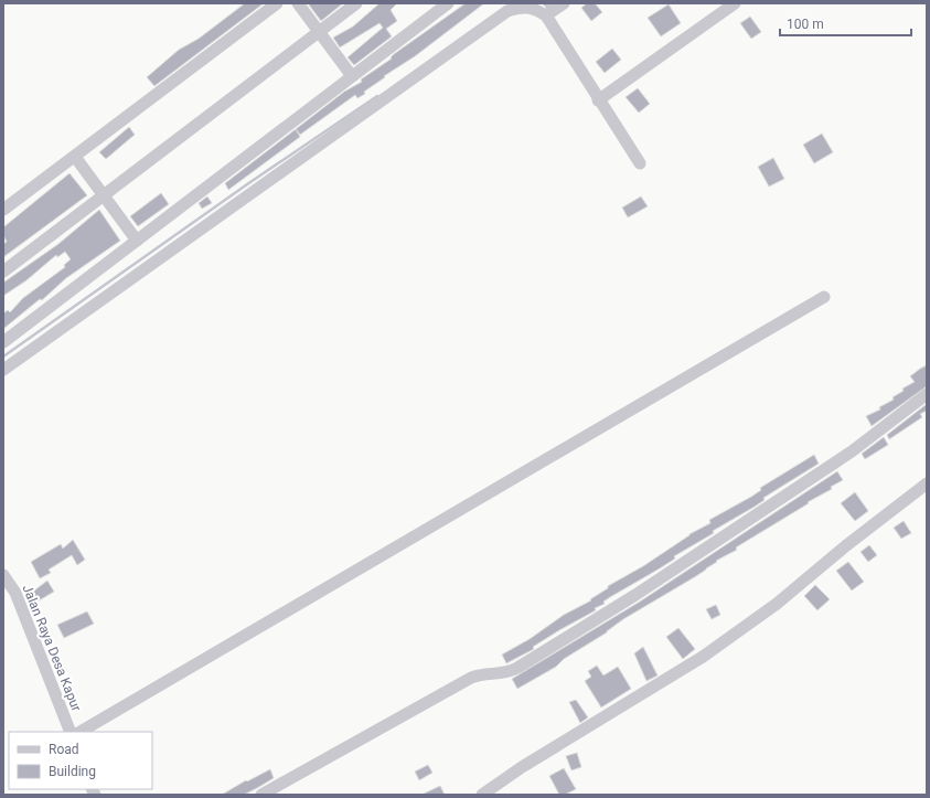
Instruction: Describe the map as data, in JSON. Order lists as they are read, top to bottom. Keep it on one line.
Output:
{"streets":{"street":["Jalan Raya Desa Kapur"]},"legend":["Road","Building"],"scale_bar":"100 m"}
